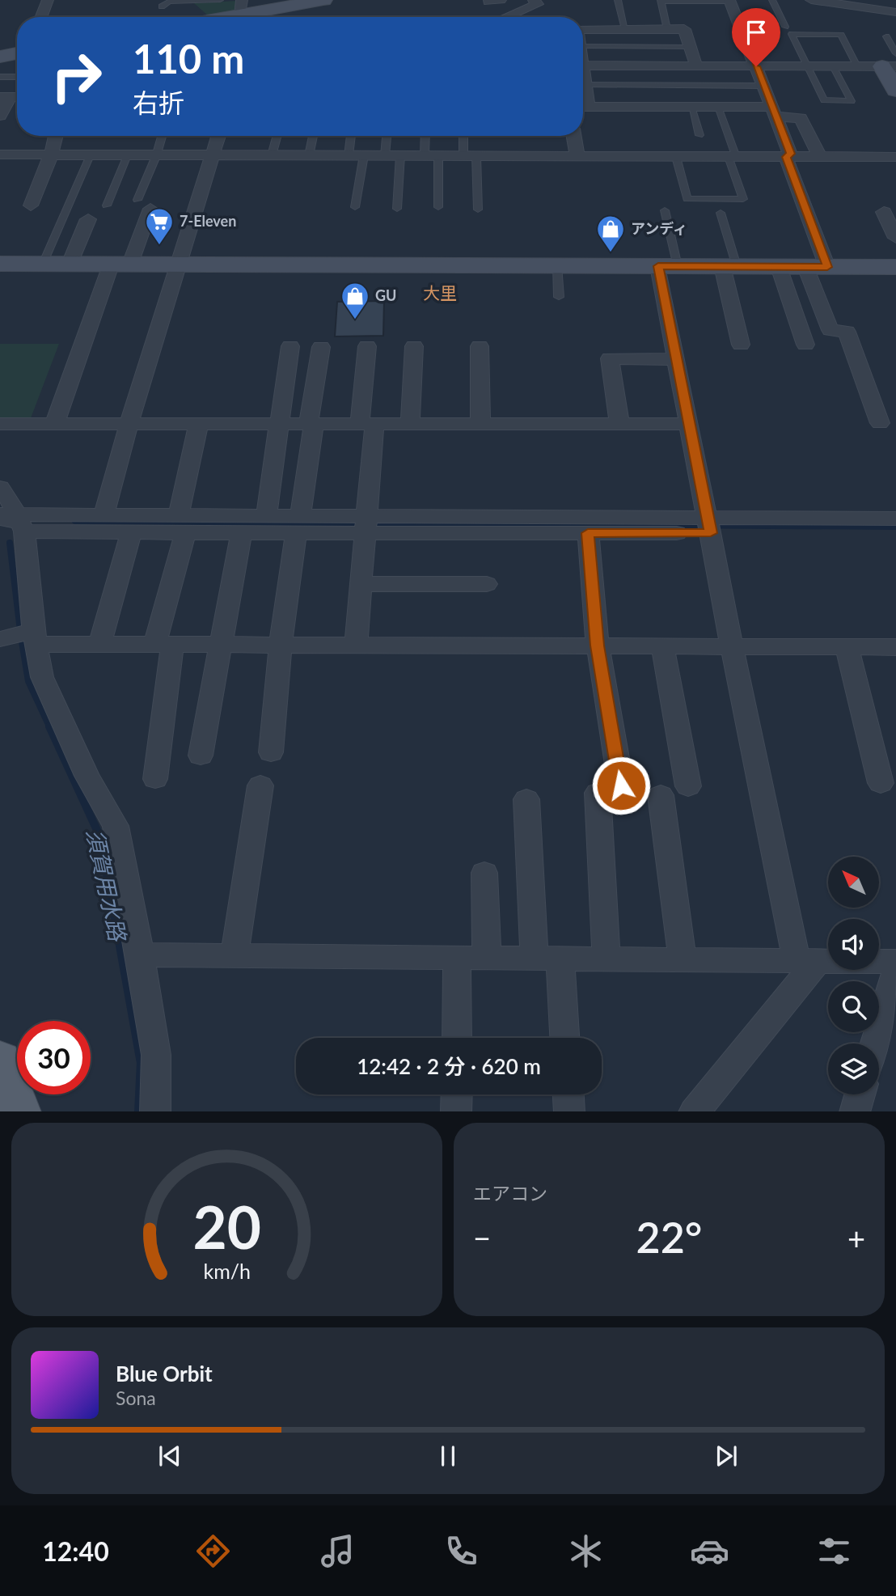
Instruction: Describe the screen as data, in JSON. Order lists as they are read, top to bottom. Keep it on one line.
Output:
{"districts":["大里"],"water":["須賀用水路"],"places":{"supermarket":["7-Eleven"],"shop":["アンディ","GU"]},"north":"top left","page":{"turn":["110 m","右折"],"limit":"30","trip":"12:42 · 2 分 · 620 m","tile":"エアコン","heat":["−","22°","+"],"song":["Blue Orbit","Sona"],"tabs":"12:40","gauge":["20","km/h"]}}
